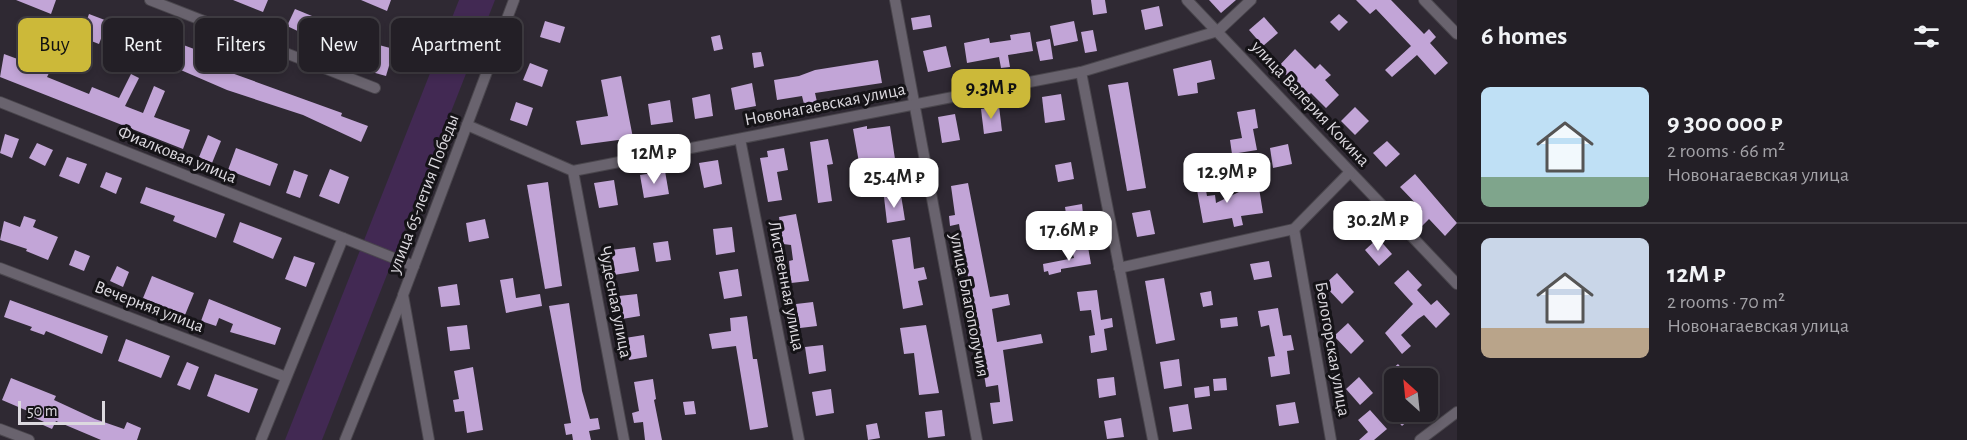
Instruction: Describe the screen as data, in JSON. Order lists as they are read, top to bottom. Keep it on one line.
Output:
{"streets":{"street":["улица Валерия Кокина","Новонагаевская улица","Фиалковая улица","улица 65-летия Победы","Лиственная улица","Чудесная улица","улица Благополучия","Вечерняя улица","Белогорская улица"]},"crossings":[["улица Валерия Кокина","Новонагаевская улица"],["Новонагаевская улица","Лиственная улица"],["Новонагаевская улица","Чудесная улица"],["Новонагаевская улица","улица Благополучия"],["Фиалковая улица","улица 65-летия Победы"]],"scale_bar":"50 m","north":"top left","page":{"heading":"6 homes","chip":["Buy","Rent","Filters","New","Apartment"],"price":["9.3M ₽","12M ₽","12.9M ₽","25.4M ₽","30.2M ₽","17.6M ₽"],"list":[{"name":"9 300 000 ₽","note":"2 rooms · 66 m² · Новонагаевская улица"},{"name":"12M ₽","note":"2 rooms · 70 m² · Новонагаевская улица"}],"scale":"50 m"}}
